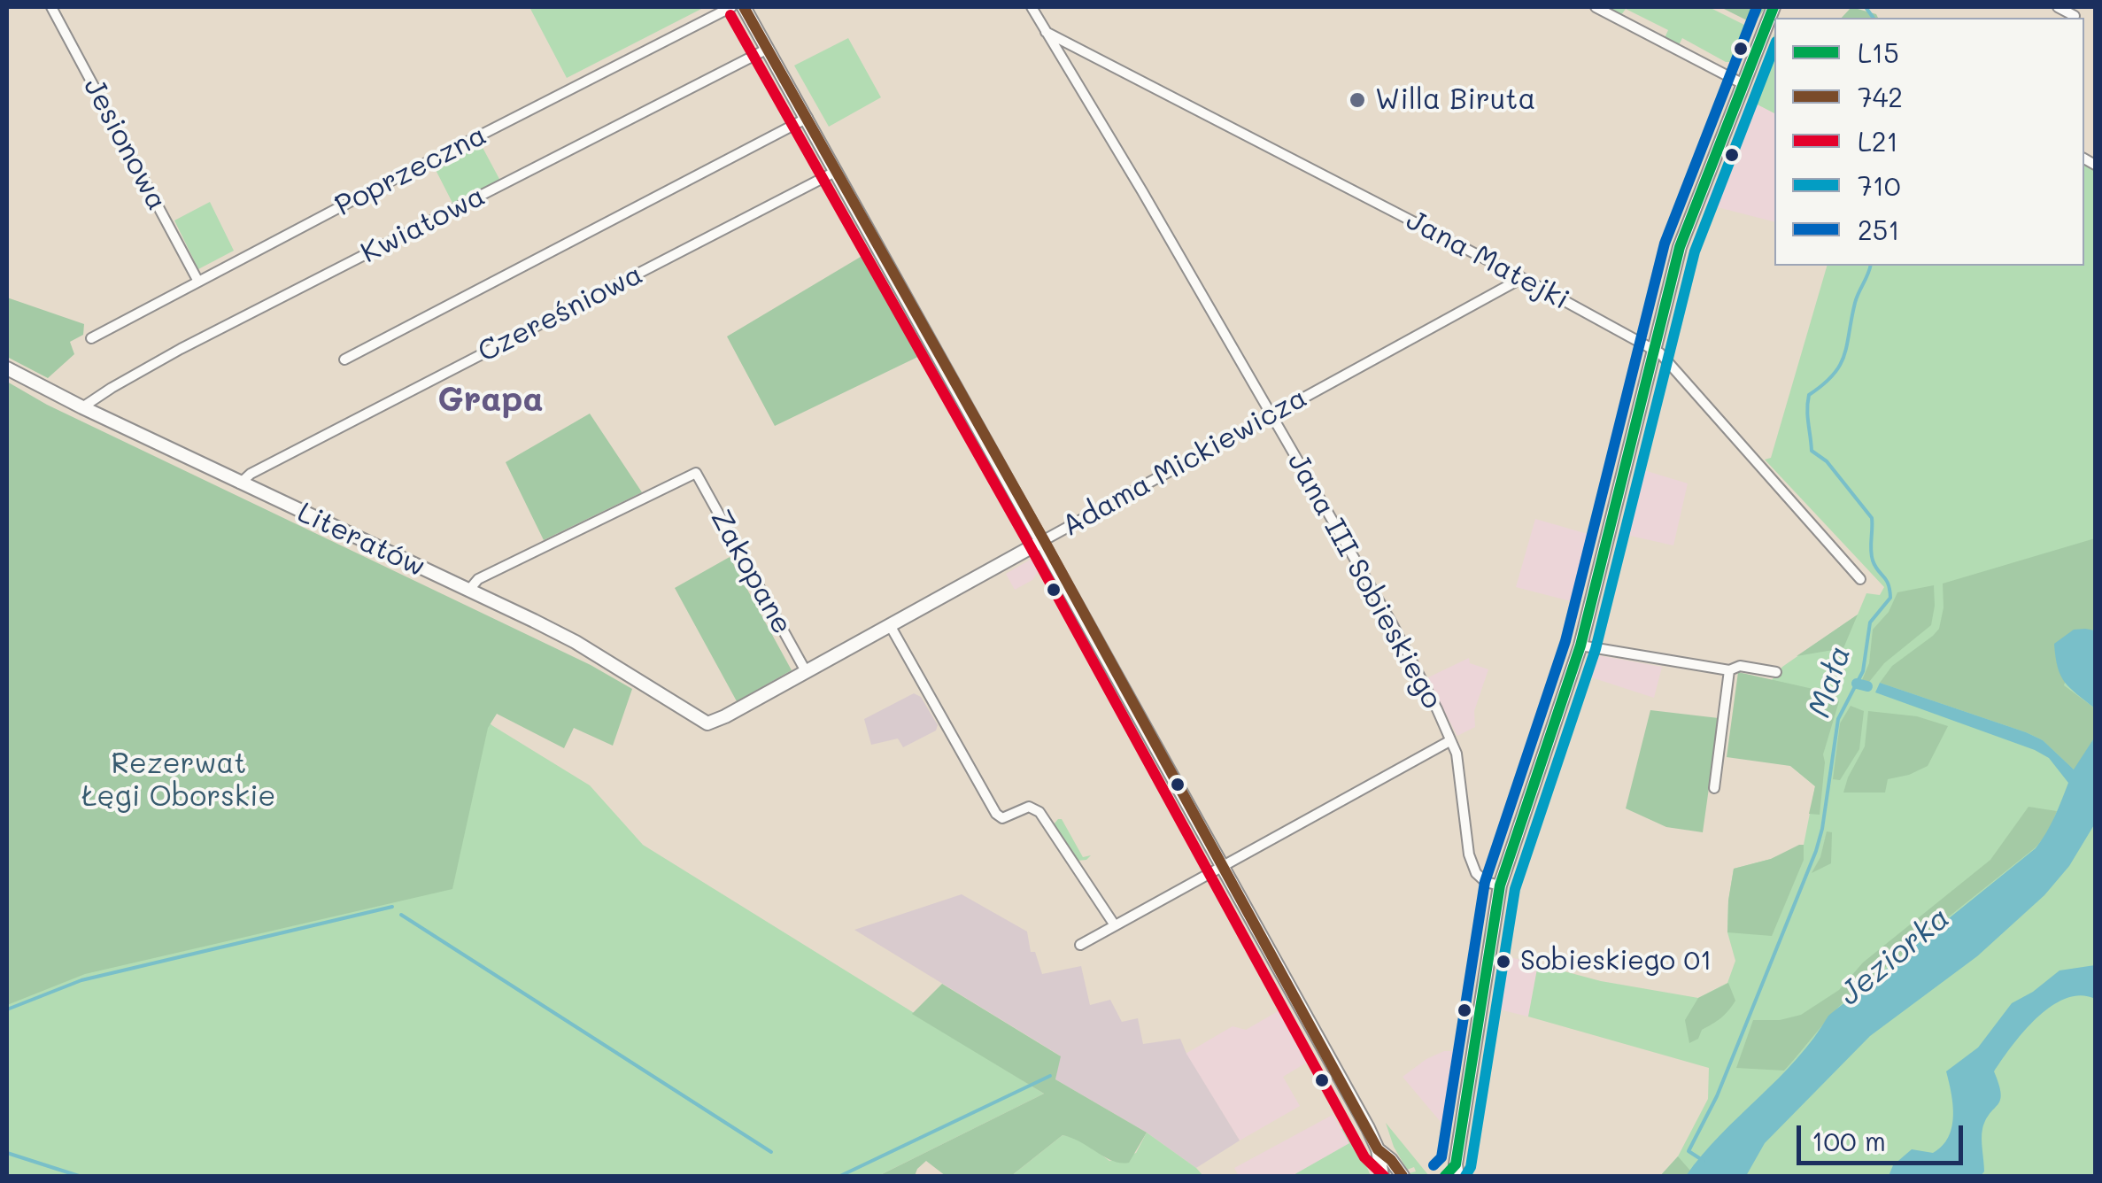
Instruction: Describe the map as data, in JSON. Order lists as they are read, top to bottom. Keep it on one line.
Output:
{"streets":{"street":["Jesionowa","Poprzeczna","Kwiatowa","Jana Matejki","Czereśniowa","Adama Mickiewicza","Literatów","Zakopane","Jana III Sobieskiego"]},"crossings":[["Jesionowa","Poprzeczna"],["Kwiatowa","Literatów"],["Jana Matejki","Adama Mickiewicza"],["Jana Matejki","Jana III Sobieskiego"],["Czereśniowa","Literatów"],["Adama Mickiewicza","Literatów"],["Adama Mickiewicza","Zakopane"],["Adama Mickiewicza","Jana III Sobieskiego"],["Literatów","Zakopane"]],"districts":["Grapa"],"water":["Mała","Jeziorka"],"parks":["Rezerwat Łęgi Oborskie"],"places":["Willa Biruta","Sobieskiego 01"],"lines":["transit line L15","transit line 742","transit line 251","transit line L21","transit line 710"],"legend":["L15","742","L21","710","251"],"scale_bar":"100 m"}
